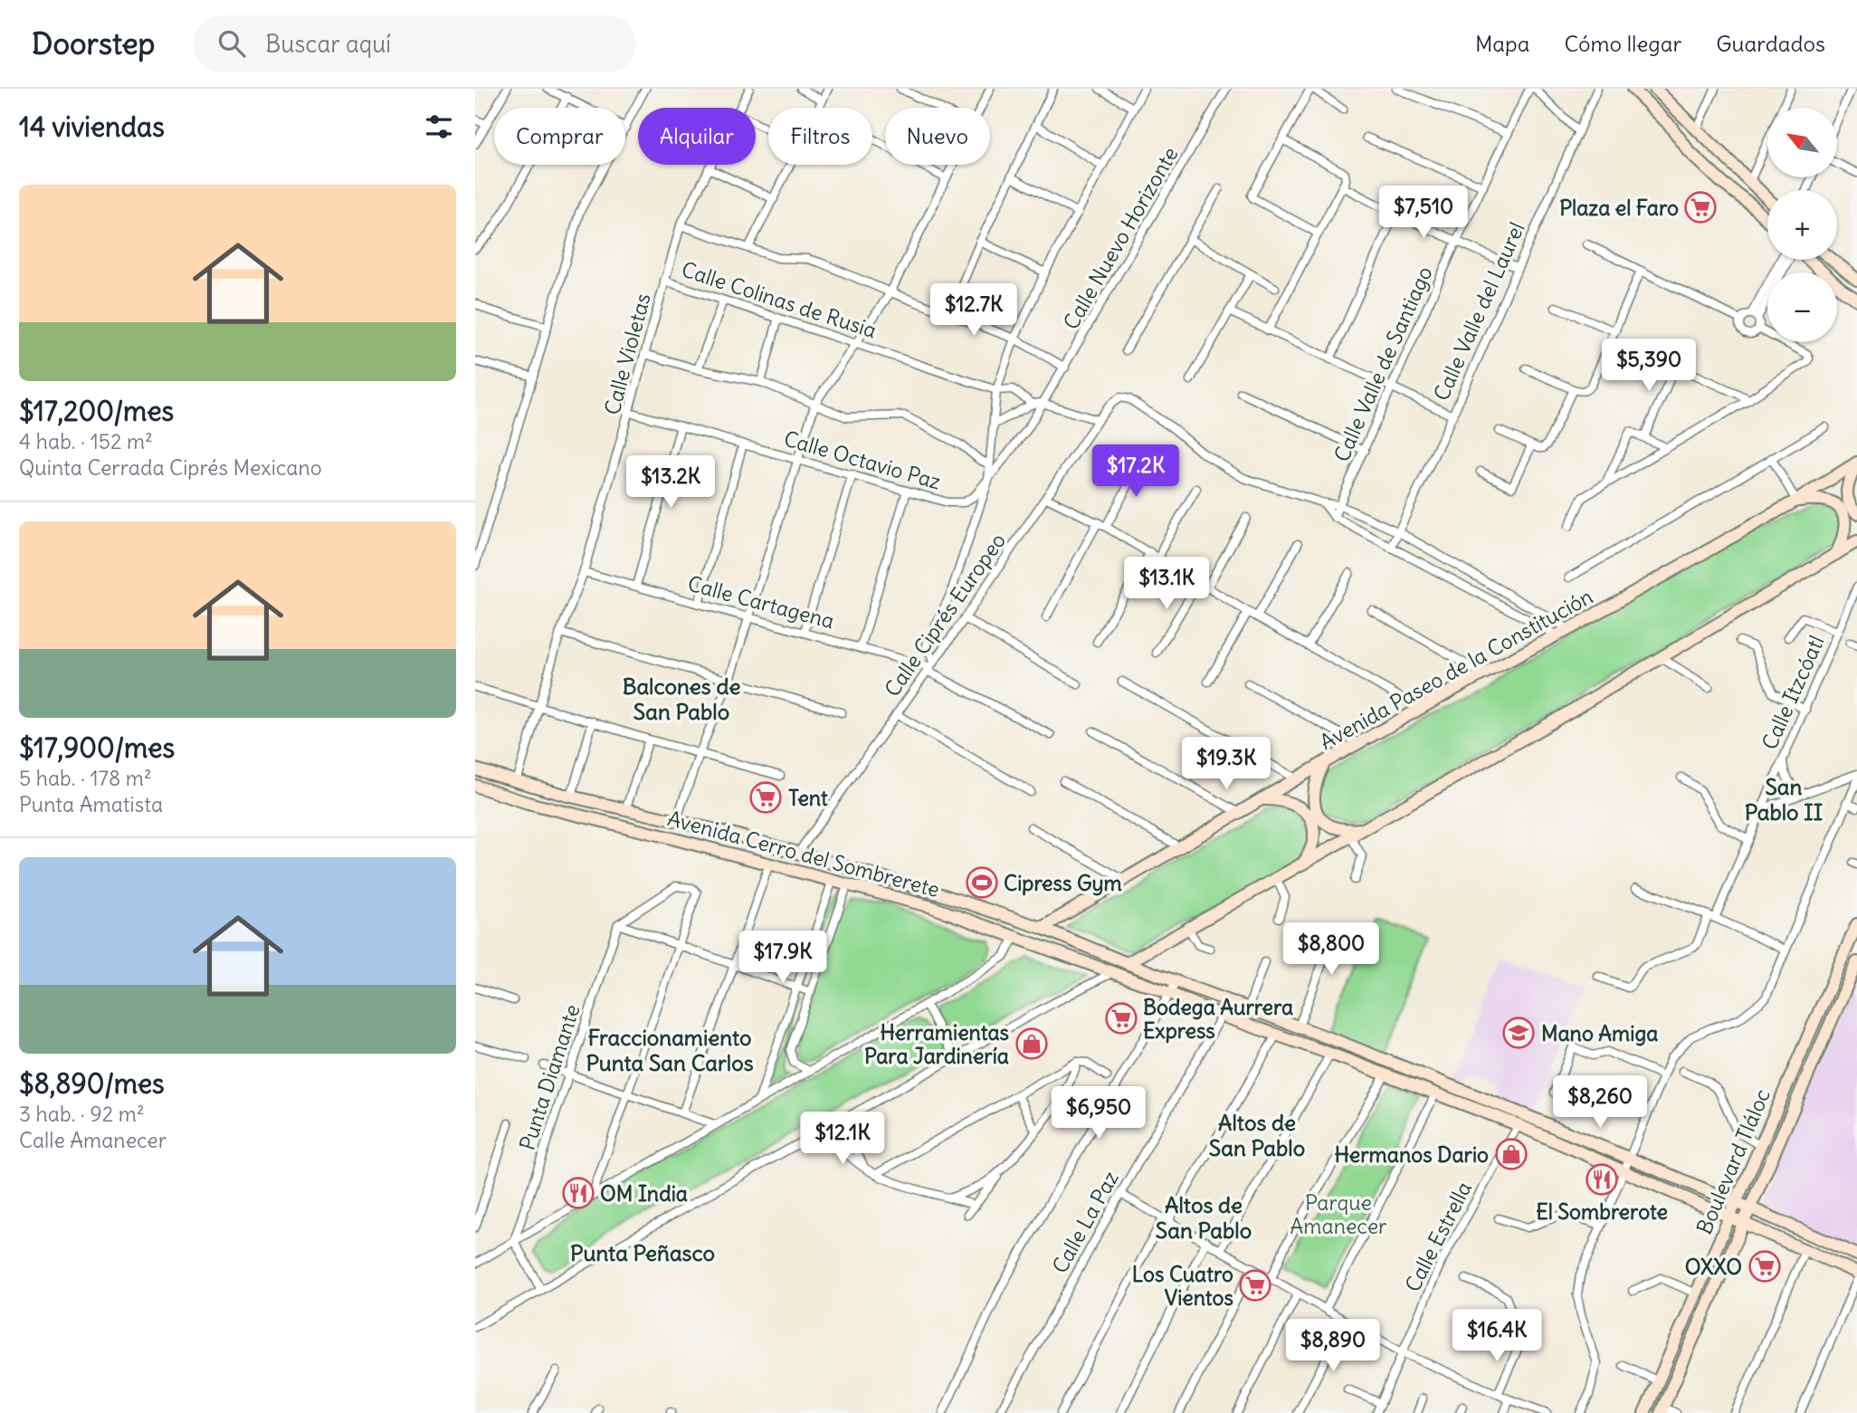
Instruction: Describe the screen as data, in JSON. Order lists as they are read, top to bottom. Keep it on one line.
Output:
{"streets":{"main road":["Avenida Paseo de la Constitución","Avenida Cerro del Sombrerete","Boulevard Tláloc"],"street":["Calle Nuevo Horizonte","Calle Colinas de Rusia","Calle Valle del Laurel","Calle Violetas","Calle Valle de Santiago","Calle Octavio Paz","Calle Cartagena","Calle Ciprés Europeo","Calle Itzcóatl","Punta Diamante","Calle La Paz","Calle Estrella"]},"crossings":[["Calle Nuevo Horizonte","Calle Octavio Paz"],["Calle Colinas de Rusia","Calle Violetas"],["Calle Violetas","Calle Octavio Paz"],["Calle Violetas","Calle Cartagena"],["Calle Violetas","Avenida Cerro del Sombrerete"],["Calle Cartagena","Calle Ciprés Europeo"],["Calle Ciprés Europeo","Avenida Cerro del Sombrerete"],["Avenida Paseo de la Constitución","Avenida Cerro del Sombrerete"],["Avenida Cerro del Sombrerete","Boulevard Tláloc"],["Avenida Cerro del Sombrerete","Calle La Paz"],["Avenida Cerro del Sombrerete","Calle Estrella"]],"districts":["Balcones de San Pablo","San Pablo II","Fraccionamiento Punta San Carlos","Altos de San Pablo","Altos de San Pablo","Punta Peñasco"],"parks":["Parque Amanecer"],"places":{"supermarket":["Plaza el Faro","Tent","Bodega Aurrera Express","OXXO","Los Cuatro Vientos"],"sports":["Cipress Gym"],"school or university":["Mano Amiga"],"shop":["Herramientas Para Jardinería","Hermanos Dario"],"restaurant":["El Sombrerote","OM India"]},"north":"top left","page":{"header":"Doorstep","search":"Buscar aquí","nav":["Mapa","Cómo llegar","Guardados"],"heading":"14 viviendas","map_buttons":["+","−"],"chip":["Comprar","Alquilar","Filtros","Nuevo"],"list":[{"name":"$17,200/mes","note":"4 hab. · 152 m² · Quinta Cerrada Ciprés Mexicano"},{"name":"$17,900/mes","note":"5 hab. · 178 m² · Punta Amatista"},{"name":"$8,890/mes","note":"3 hab. · 92 m² · Calle Amanecer"}],"price":["$7,510","$12.7K","$5,390","$17.2K","$13.2K","$13.1K","$19.3K","$8,800","$17.9K","$8,260","$6,950","$12.1K","$16.4K","$8,890"]}}
